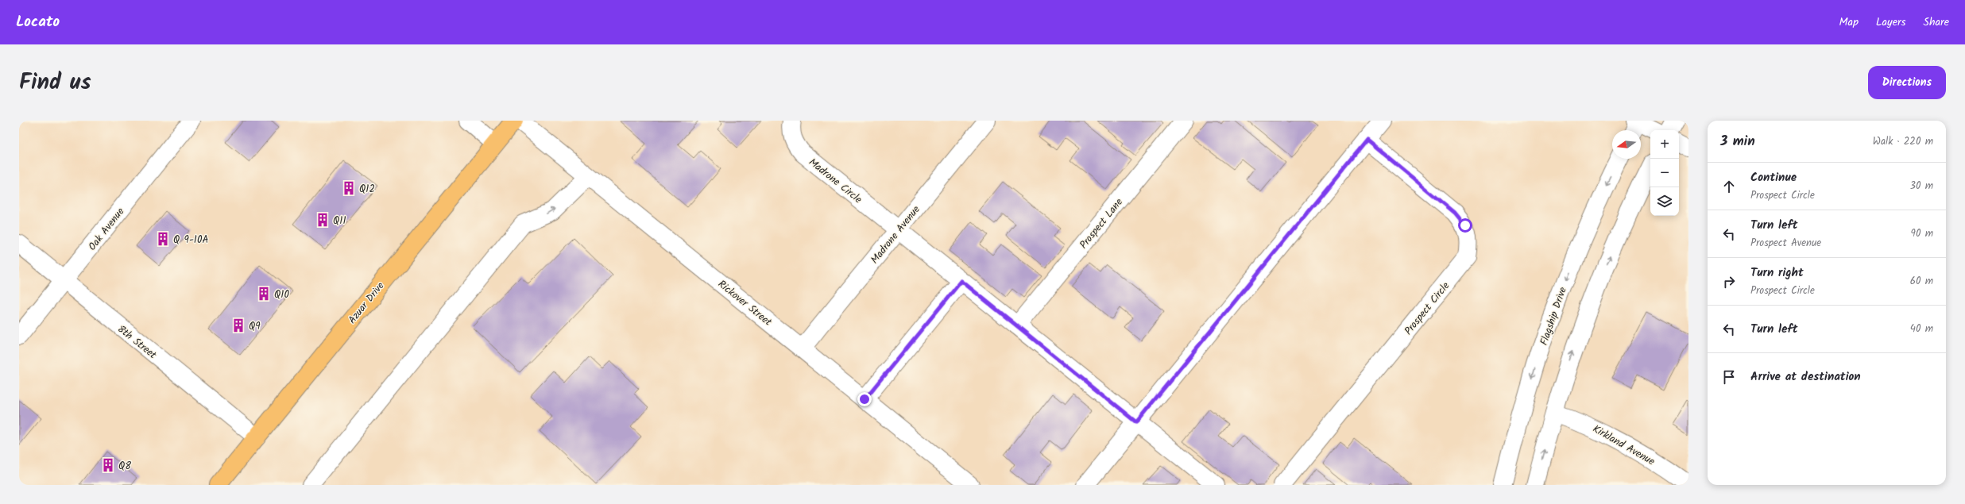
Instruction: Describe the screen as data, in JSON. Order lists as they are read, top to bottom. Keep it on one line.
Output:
{"streets":{"main road":["Azuar Drive"],"street":["Madrone Circle","Prospect Lane","Oak Avenue","Madrone Avenue","Rickover Street","Prospect Circle","Flagship Drive","8th Street","Kirkland Avenue"]},"crossings":[["Madrone Circle","Madrone Avenue"],["Oak Avenue","8th Street"],["Madrone Avenue","Rickover Street"],["Azuar Drive","8th Street"]],"places":{"building":["Q12","Q11","Q 9-10A","Q10","Q9","Q8"]},"north":"left","page":{"header":"Locato","nav":["Map","Layers","Share"],"title":"Find us","buttons":"Directions","heading":["3 min","Walk · 220 m"],"map_buttons":["+","−"],"list":[["Continue","Prospect Circle","30 m"],["Turn left","Prospect Avenue","90 m"],["Turn right","Prospect Circle","60 m"],["Turn left","40 m"],"Arrive at destination"]}}
